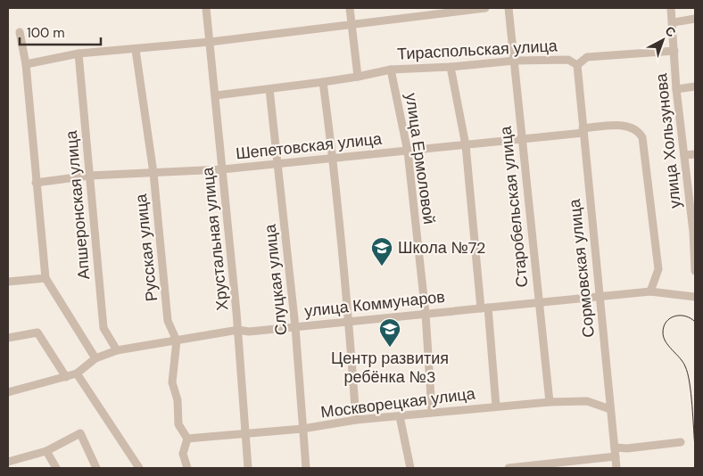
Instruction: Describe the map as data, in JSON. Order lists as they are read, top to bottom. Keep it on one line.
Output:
{"streets":{"street":["Тираспольская улица","улица Хользунова","Шепетовская улица","улица Ермоловой","Апшеронская улица","Старобельская улица","Хрустальная улица","Русская улица","Сормовская улица","Слуцкая улица","улица Коммунаров","Москворецкая улица"]},"crossings":[["Тираспольская улица","улица Хользунова"],["Тираспольская улица","улица Ермоловой"],["Тираспольская улица","Старобельская улица"],["Тираспольская улица","Сормовская улица"],["Шепетовская улица","улица Ермоловой"],["Шепетовская улица","Апшеронская улица"],["Шепетовская улица","Старобельская улица"],["Шепетовская улица","Хрустальная улица"],["Шепетовская улица","Русская улица"],["Шепетовская улица","Сормовская улица"],["Шепетовская улица","Слуцкая улица"],["Шепетовская улица","улица Коммунаров"],["улица Ермоловой","улица Коммунаров"],["улица Ермоловой","Москворецкая улица"],["Апшеронская улица","улица Коммунаров"],["Старобельская улица","улица Коммунаров"],["Старобельская улица","Москворецкая улица"],["Хрустальная улица","улица Коммунаров"],["Хрустальная улица","Москворецкая улица"],["Русская улица","улица Коммунаров"],["Русская улица","Москворецкая улица"],["Сормовская улица","улица Коммунаров"],["Сормовская улица","Москворецкая улица"],["Слуцкая улица","улица Коммунаров"],["Слуцкая улица","Москворецкая улица"]],"places":{"school or university":["Школа №72","Центр развития ребёнка №3"]},"scale_bar":"100 m","north":"top right"}
